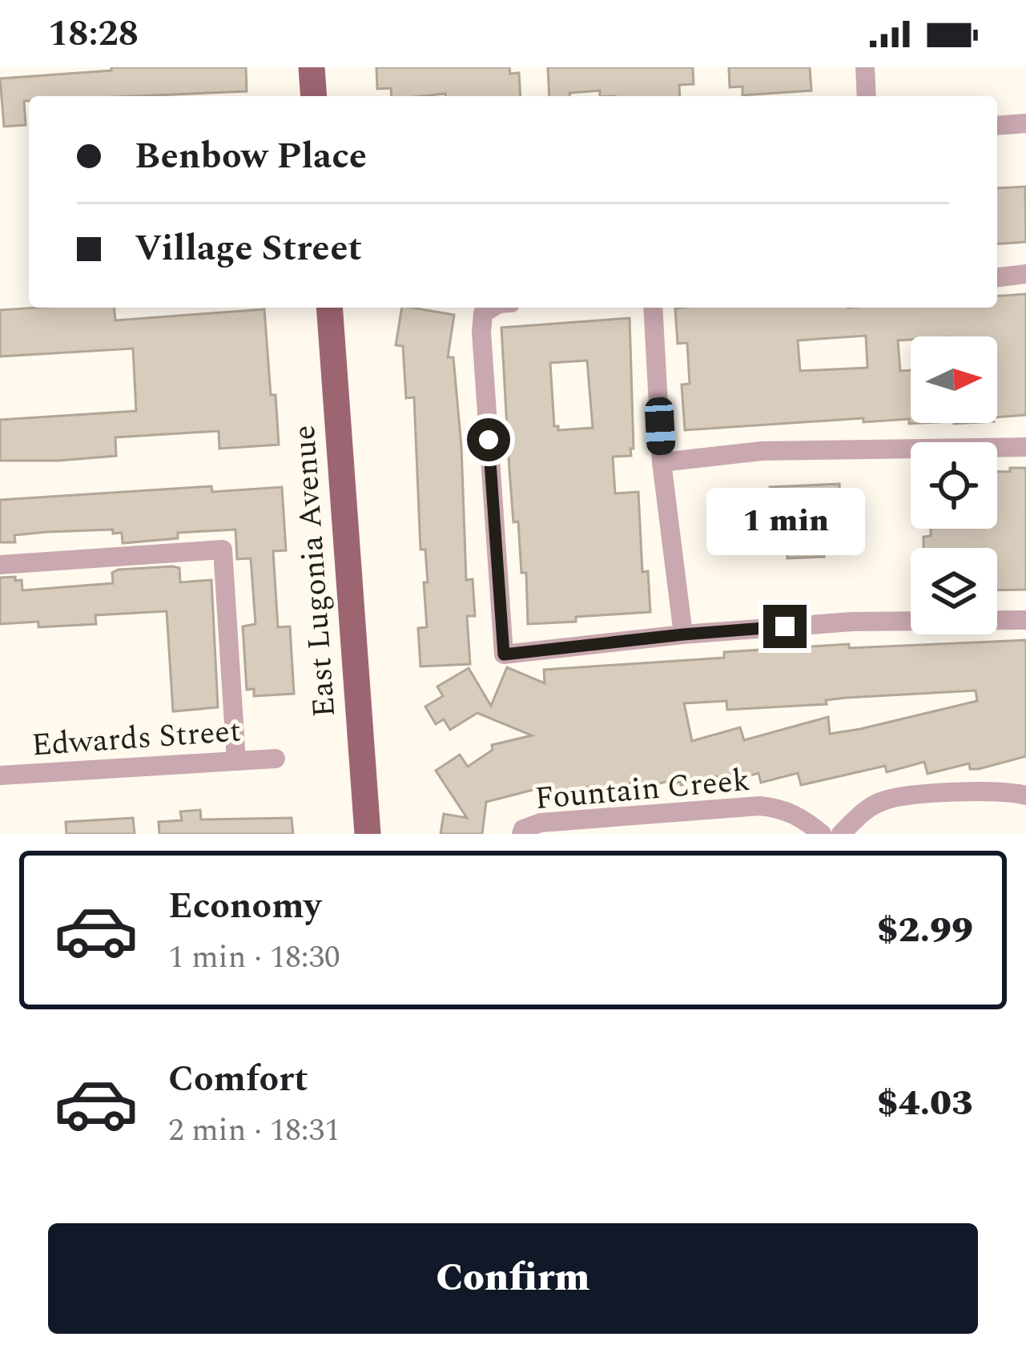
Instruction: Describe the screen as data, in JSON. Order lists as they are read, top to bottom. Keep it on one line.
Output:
{"streets":{"main road":["East Lugonia Avenue"],"street":["Edwards Street","Fountain Creek"]},"north":"right","page":{"status":"18:28","banner":["Benbow Place","Village Street"],"bubble":"1 min","list":[{"name":"Economy","note":"1 min · 18:30","value":"$2.99"},{"name":"Comfort","note":"2 min · 18:31","value":"$4.03"}],"buttons":"Confirm"}}
